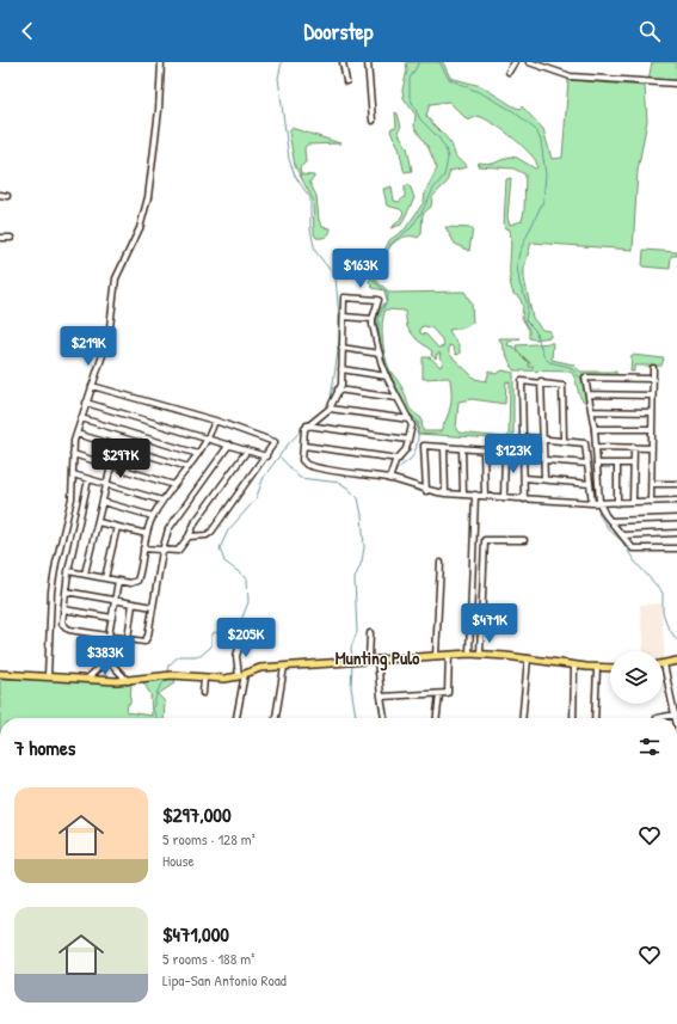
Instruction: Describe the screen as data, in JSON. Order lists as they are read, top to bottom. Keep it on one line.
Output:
{"districts":["Munting Pulo"],"page":{"header":"Doorstep","price":["$163K","$219K","$123K","$297K","$471K","$205K","$383K"],"heading":"7 homes","list":[{"name":"$297,000","note":"5 rooms · 128 m² · House"},{"name":"$471,000","note":"5 rooms · 188 m² · Lipa-San Antonio Road"}]}}
